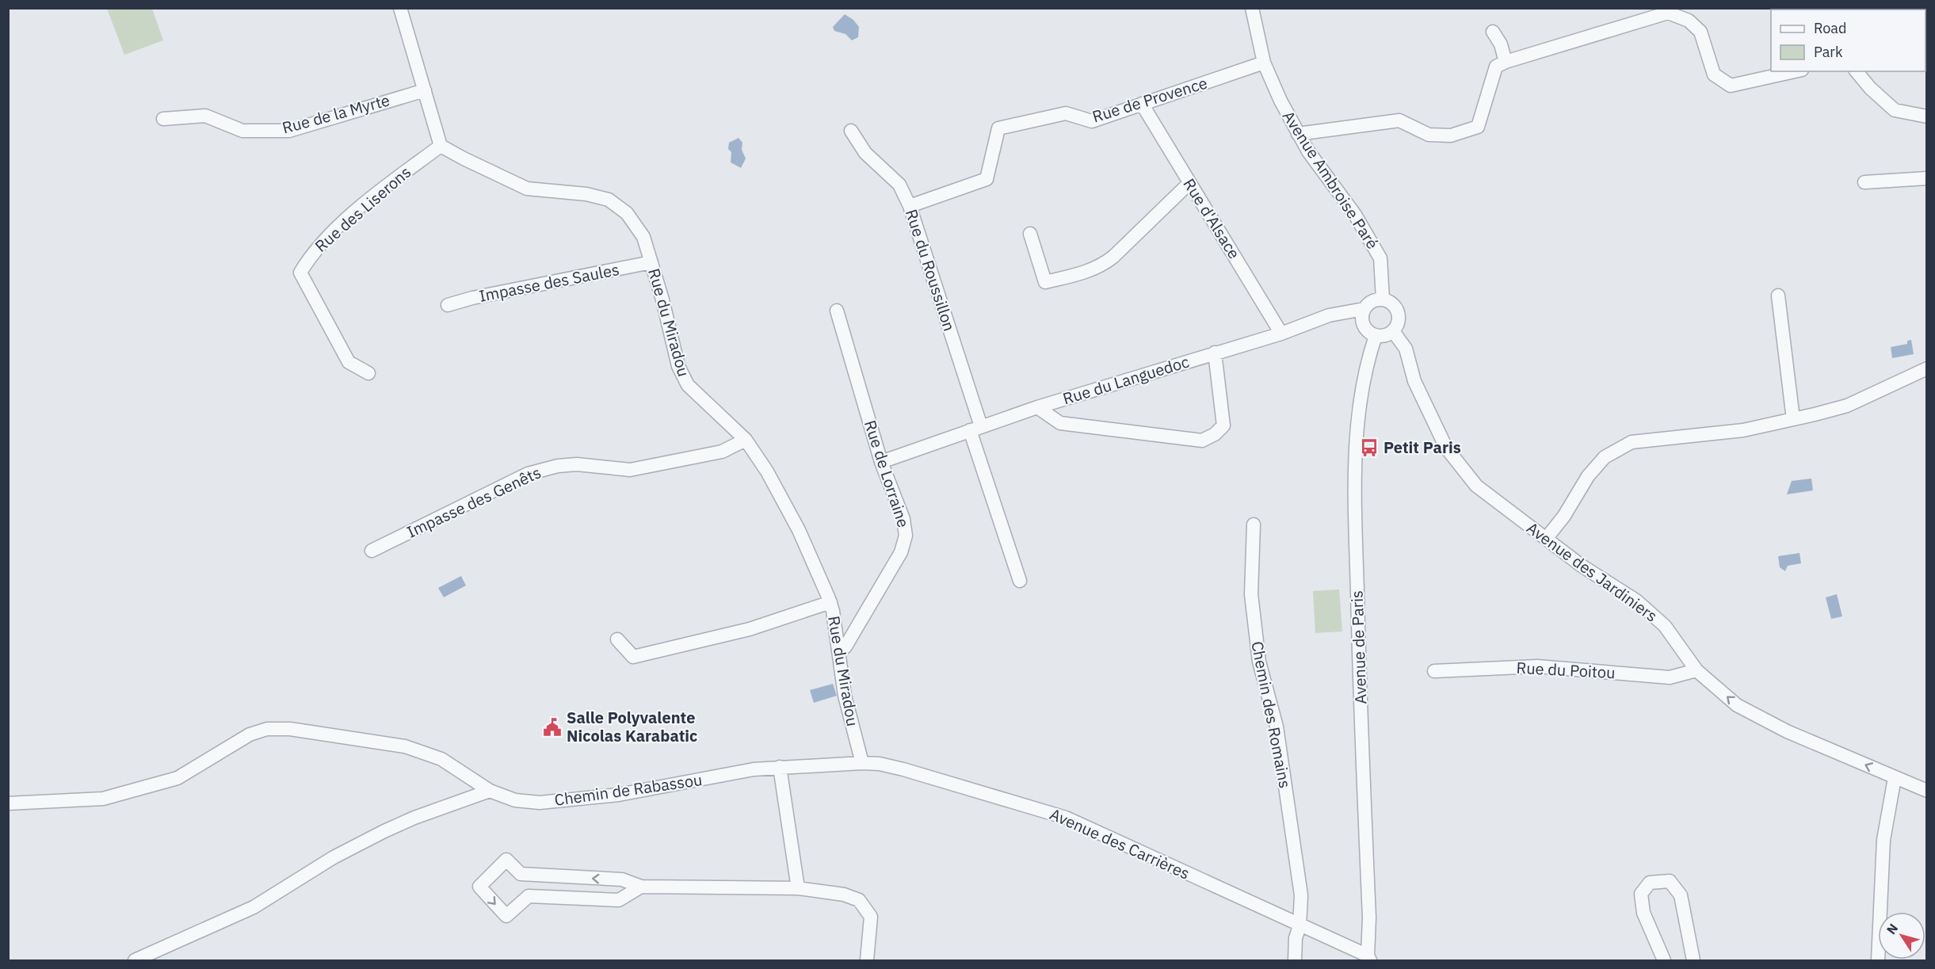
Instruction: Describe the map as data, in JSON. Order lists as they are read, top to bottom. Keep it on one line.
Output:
{"streets":{"street":["Rue de Provence","Rue de la Myrte","Avenue Ambroise Paré","Rue des Liserons","Rue d'Alsace","Rue du Roussillon","Impasse des Saules","Rue du Miradou","Rue du Languedoc","Rue de Lorraine","Impasse des Genêts","Avenue des Jardiniers","Avenue de Paris","Rue du Poitou","Chemin des Romains","Chemin de Rabassou","Avenue des Carrières"]},"crossings":[["Rue de Provence","Avenue Ambroise Paré"],["Rue de Provence","Rue d'Alsace"],["Rue de Provence","Rue du Roussillon"],["Avenue Ambroise Paré","Rue du Languedoc"],["Avenue Ambroise Paré","Avenue des Jardiniers"],["Avenue Ambroise Paré","Avenue de Paris"],["Rue des Liserons","Rue du Miradou"],["Rue d'Alsace","Rue du Languedoc"],["Rue du Roussillon","Rue du Languedoc"],["Impasse des Saules","Rue du Miradou"],["Rue du Miradou","Rue de Lorraine"],["Rue du Miradou","Impasse des Genêts"],["Rue du Miradou","Chemin de Rabassou"],["Rue du Miradou","Avenue des Carrières"],["Rue du Languedoc","Rue de Lorraine"],["Rue du Languedoc","Avenue des Jardiniers"],["Rue du Languedoc","Avenue de Paris"],["Avenue des Jardiniers","Avenue de Paris"],["Avenue des Jardiniers","Rue du Poitou"],["Avenue de Paris","Avenue des Carrières"],["Chemin des Romains","Avenue des Carrières"],["Chemin de Rabassou","Avenue des Carrières"]],"places":{"bus stop":["Petit Paris"],"public building":["Salle Polyvalente Nicolas Karabatic"]},"legend":["Road","Park"],"north":"top left"}
